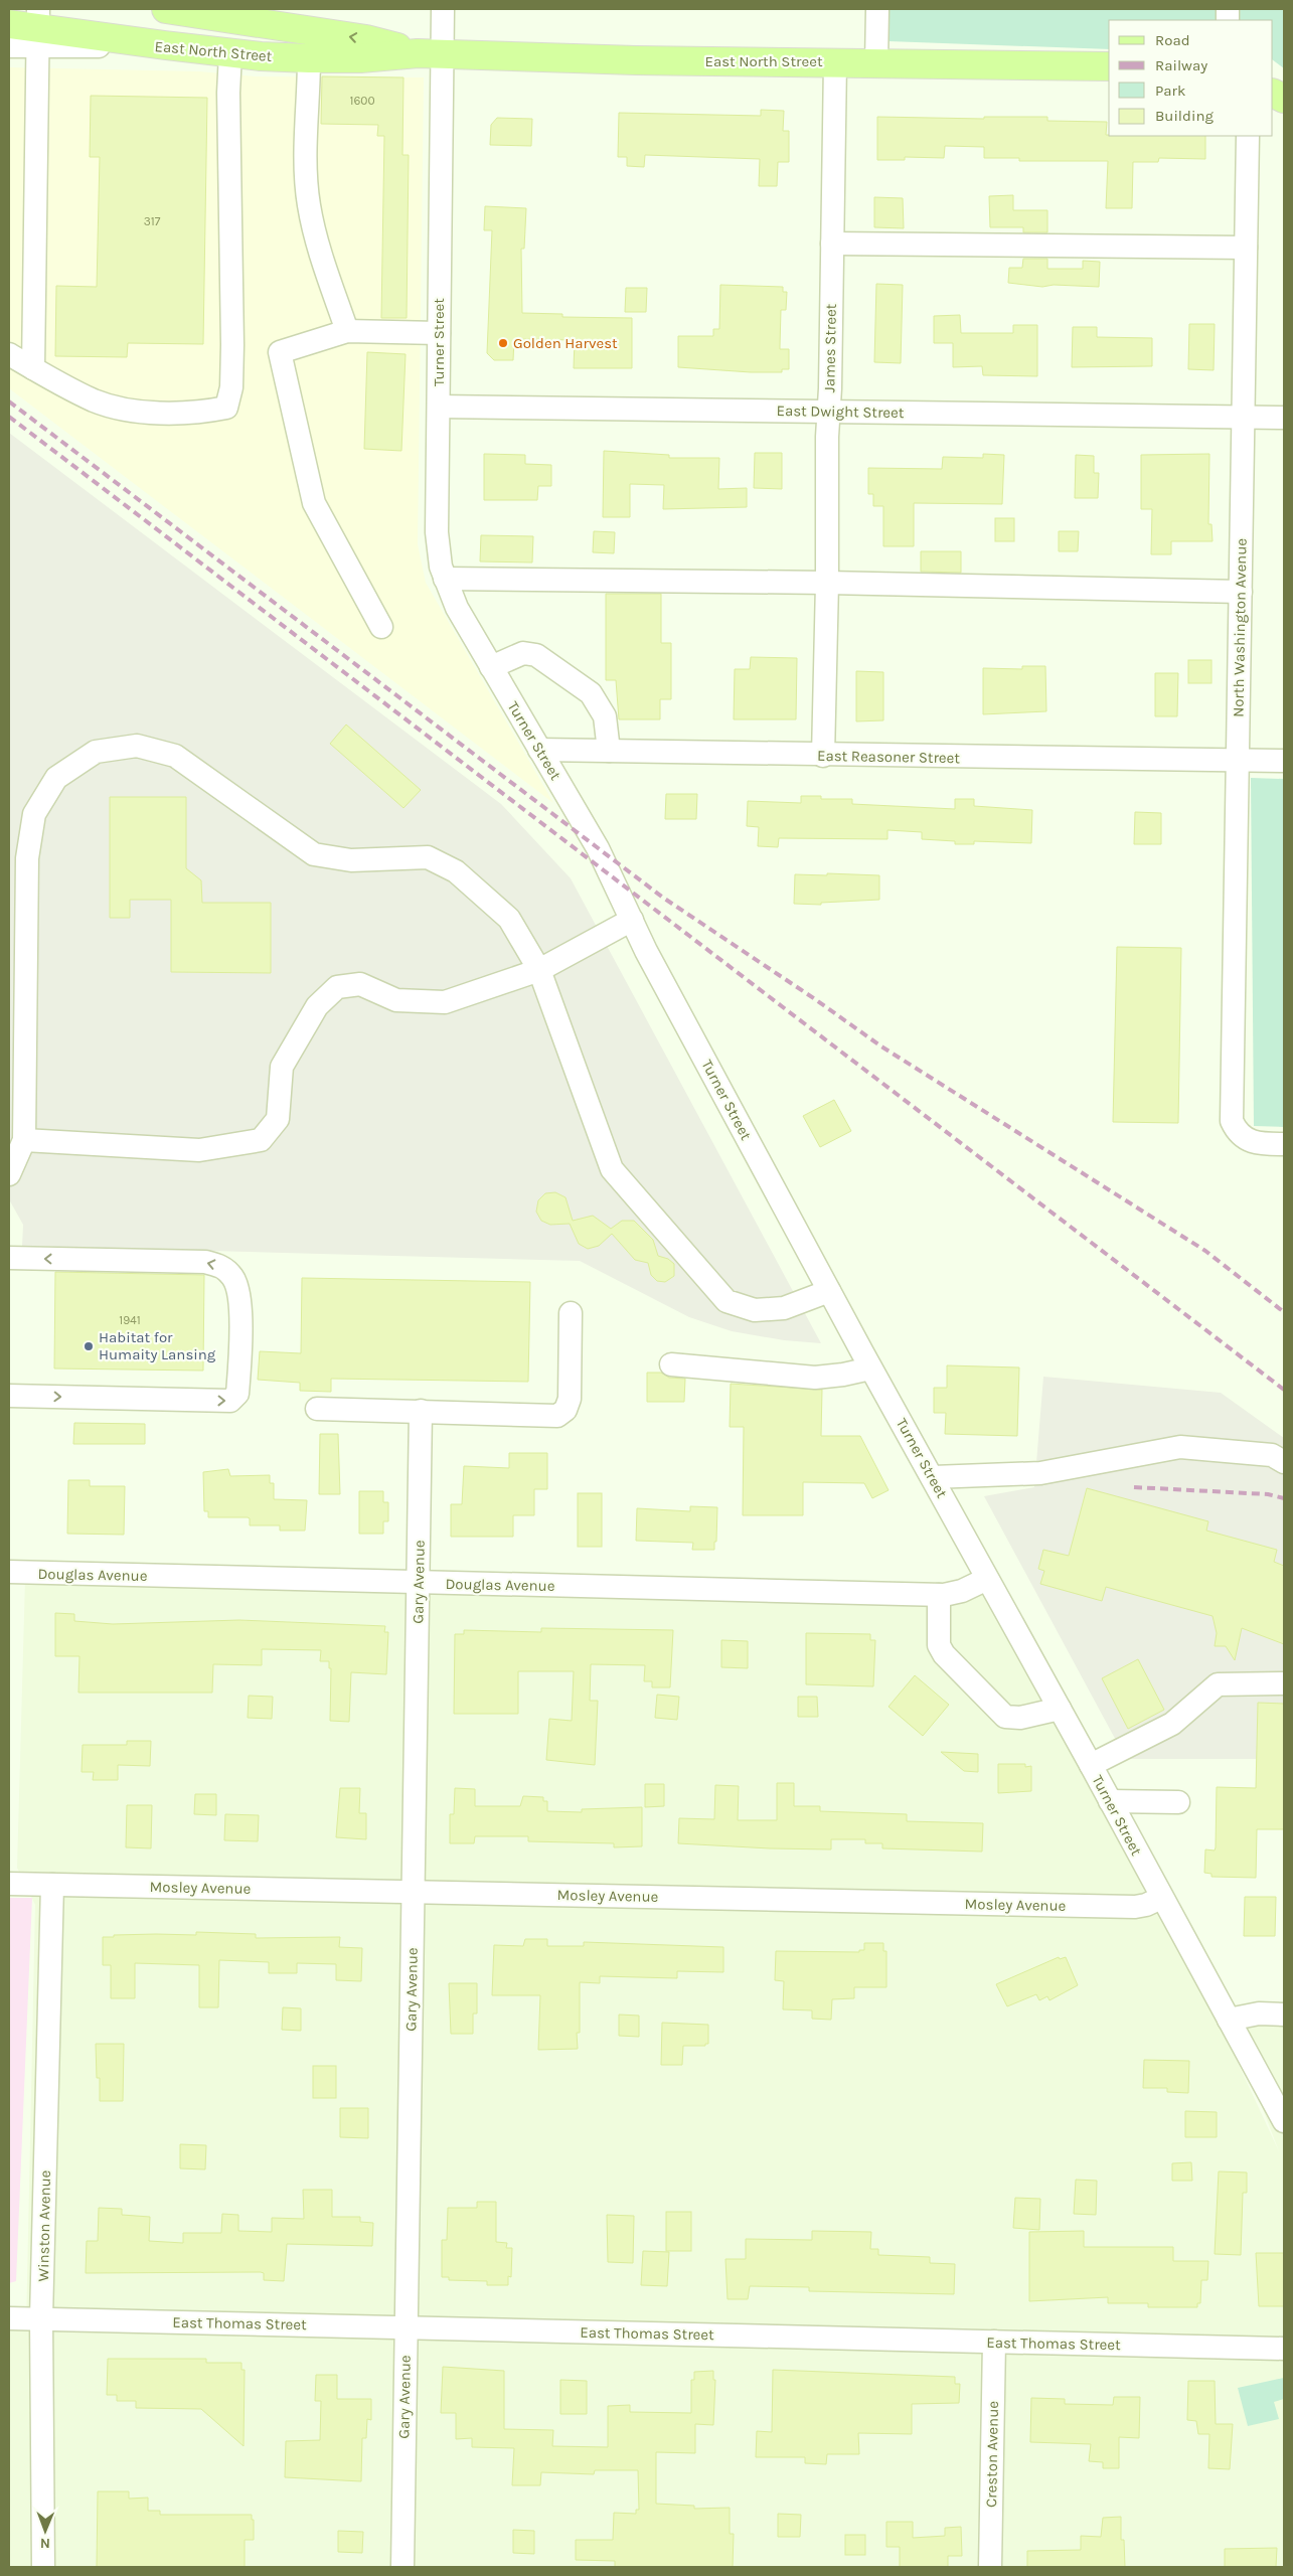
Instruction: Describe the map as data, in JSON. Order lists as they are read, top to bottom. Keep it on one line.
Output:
{"streets":{"main road":["East North Street"],"street":["Turner Street","James Street","East Dwight Street","North Washington Avenue","East Reasoner Street","Douglas Avenue","Gary Avenue","Mosley Avenue","Winston Avenue","East Thomas Street","Creston Avenue"]},"crossings":[["East North Street","Turner Street"],["East North Street","James Street"],["Turner Street","East Dwight Street"],["Turner Street","East Reasoner Street"],["Turner Street","Douglas Avenue"],["Turner Street","Mosley Avenue"],["James Street","East Dwight Street"],["James Street","East Reasoner Street"],["East Dwight Street","North Washington Avenue"],["North Washington Avenue","East Reasoner Street"],["Douglas Avenue","Gary Avenue"],["Gary Avenue","Mosley Avenue"],["Gary Avenue","East Thomas Street"],["Mosley Avenue","Winston Avenue"],["Winston Avenue","East Thomas Street"],["East Thomas Street","Creston Avenue"]],"places":["Golden Harvest","Habitat for Humaity Lansing"],"house_numbers":["1600","317","1941"],"legend":["Road","Railway","Park","Building"],"north":"bottom"}
